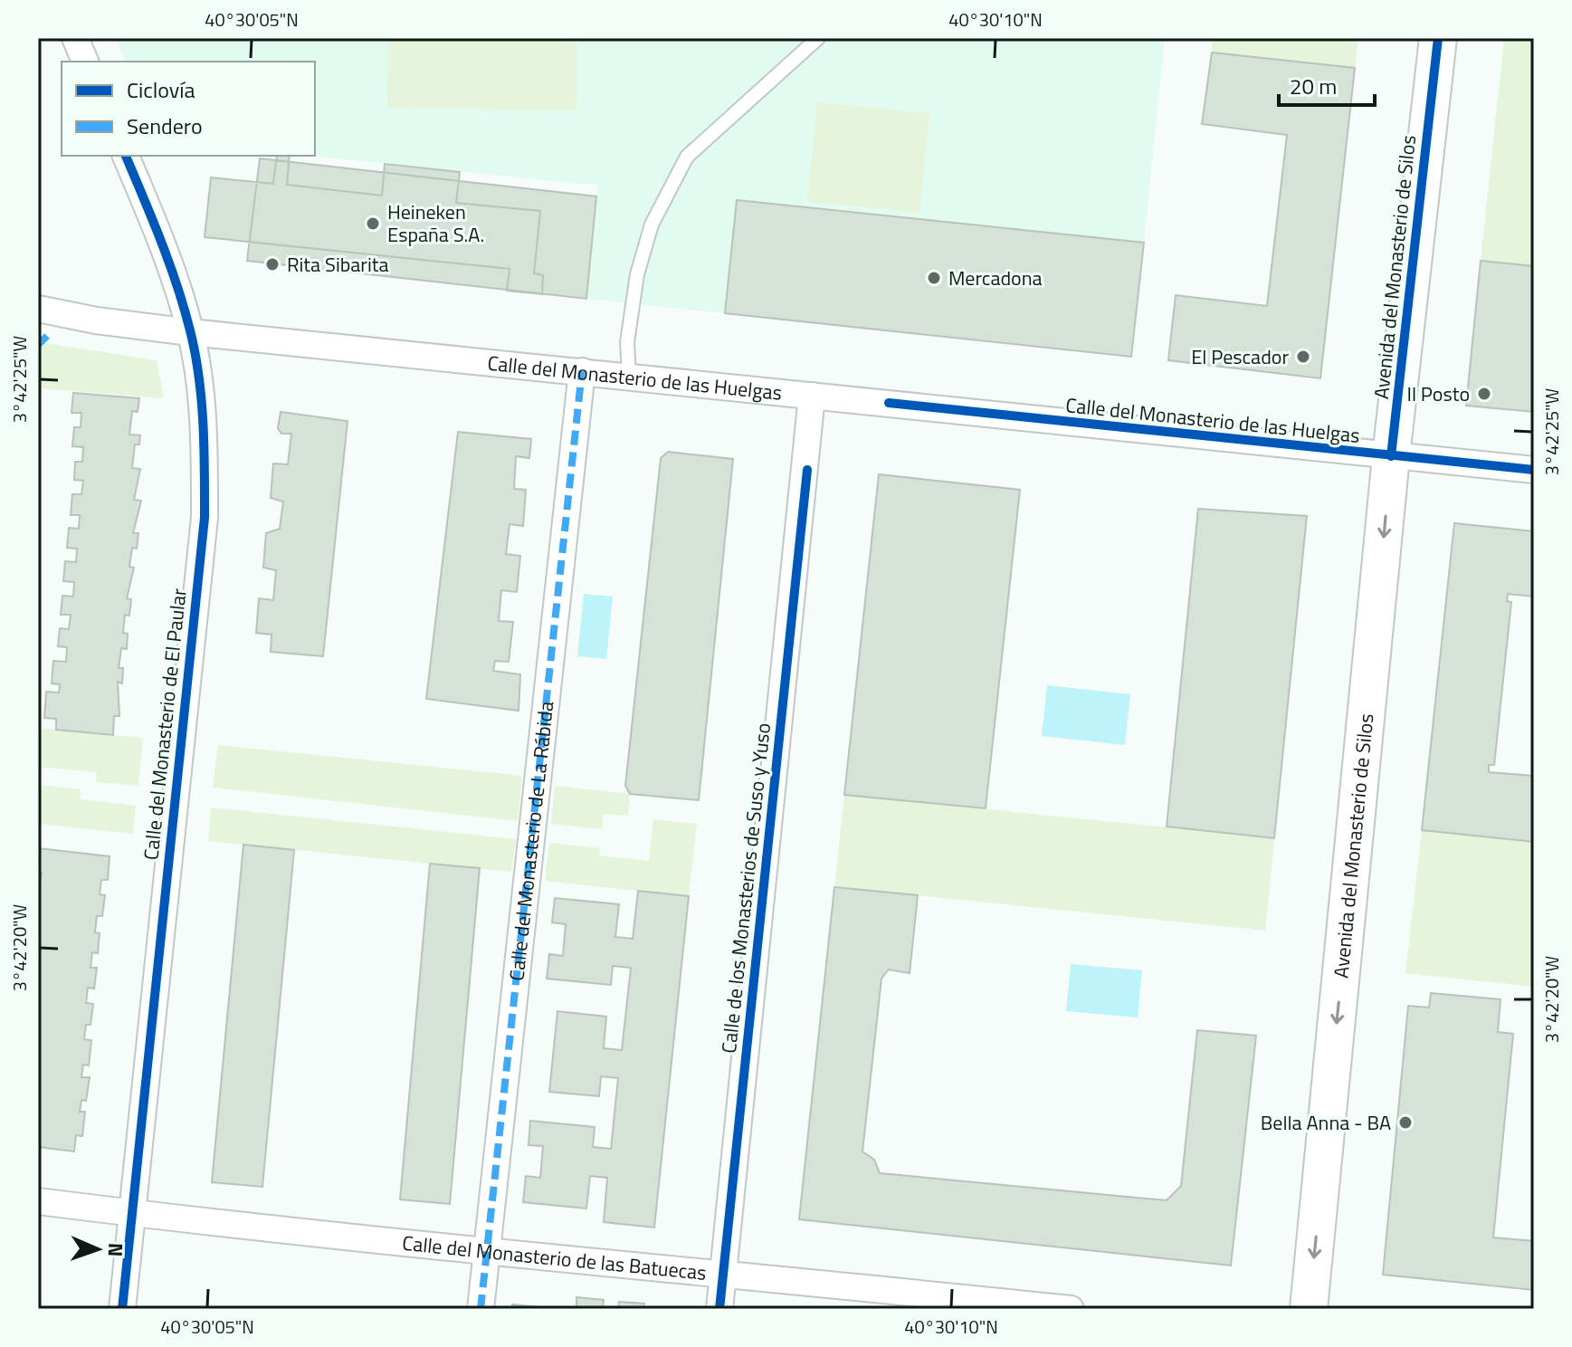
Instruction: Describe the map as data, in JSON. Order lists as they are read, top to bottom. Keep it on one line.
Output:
{"streets":{"street":["Avenida del Monasterio de Silos","Calle del Monasterio de las Huelgas","Calle del Monasterio de El Paular","Calle del Monasterio de La Rábida","Calle de los Monasterios de Suso y Yuso","Calle del Monasterio de las Batuecas"]},"crossings":[["Avenida del Monasterio de Silos","Calle del Monasterio de las Huelgas"],["Calle del Monasterio de las Huelgas","Calle del Monasterio de El Paular"],["Calle del Monasterio de las Huelgas","Calle del Monasterio de La Rábida"],["Calle del Monasterio de las Huelgas","Calle de los Monasterios de Suso y Yuso"],["Calle del Monasterio de El Paular","Calle del Monasterio de las Batuecas"],["Calle del Monasterio de La Rábida","Calle del Monasterio de las Batuecas"],["Calle de los Monasterios de Suso y Yuso","Calle del Monasterio de las Batuecas"]],"one_way":["Avenida del Monasterio de Silos"],"places":["Heineken España S.A.","Rita Sibarita","Mercadona","El Pescador","Il Posto","Bella Anna - BA"],"legend":["Ciclovía","Sendero"],"scale_bar":"20 m","north":"right","coordinates":["40°30'05\"N","40°30'10\"N","3°42'25\"W","3°42'20\"W"]}
